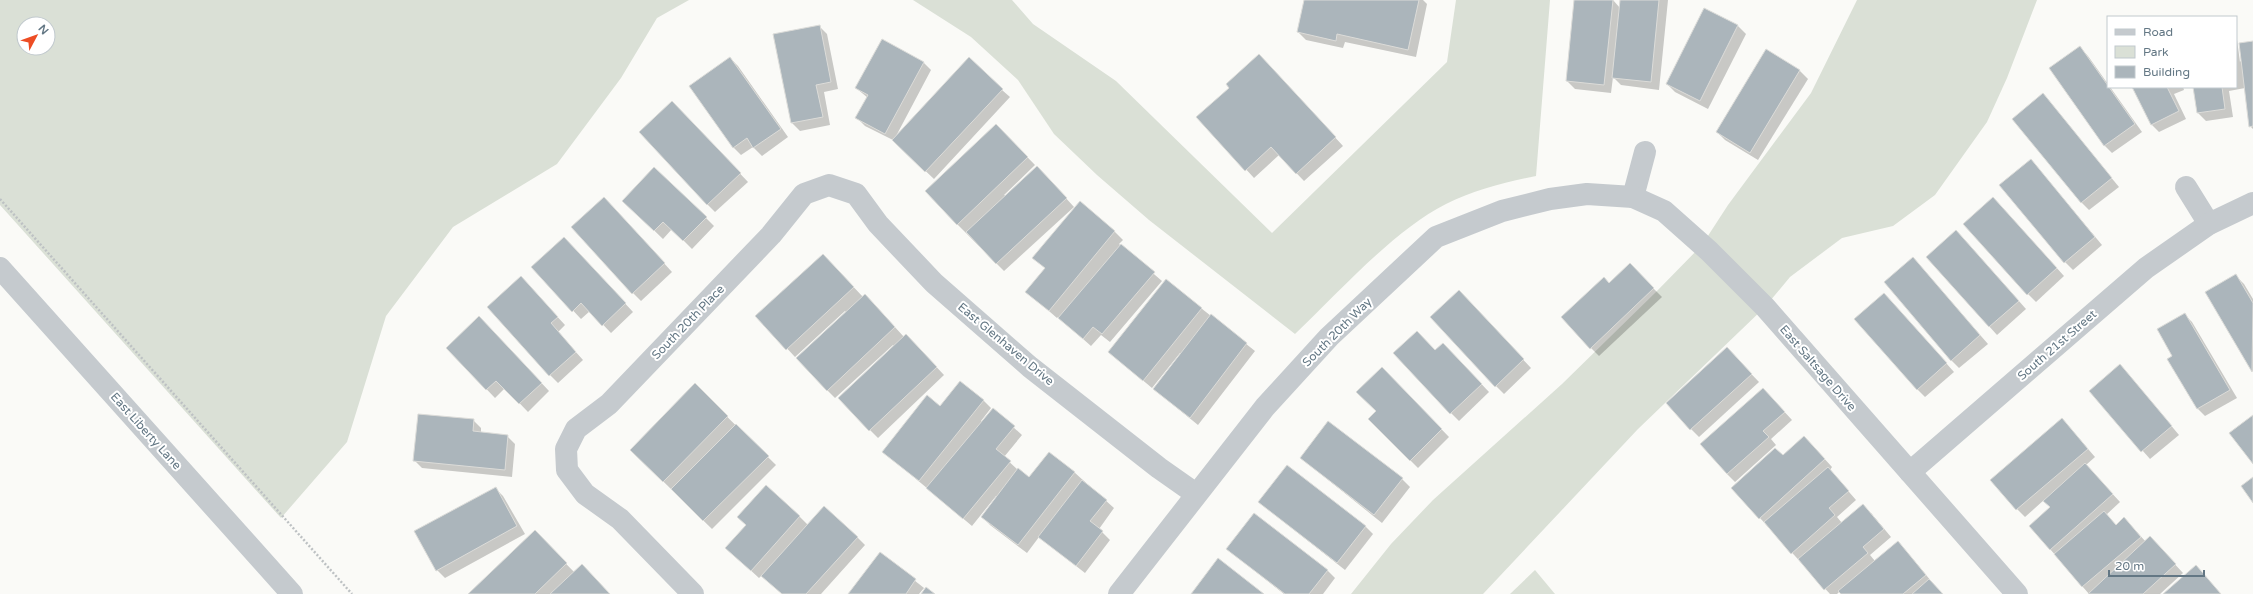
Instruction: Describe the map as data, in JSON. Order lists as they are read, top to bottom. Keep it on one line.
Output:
{"streets":{"street":["South 20th Place","South 20th Way","East Glenhaven Drive","South 21st Street","East Saltsage Drive","East Liberty Lane"]},"crossings":[["South 20th Place","East Glenhaven Drive"],["South 20th Way","East Glenhaven Drive"],["South 20th Way","East Saltsage Drive"],["South 21st Street","East Saltsage Drive"]],"legend":["Road","Park","Building"],"scale_bar":"20 m","north":"top right"}
